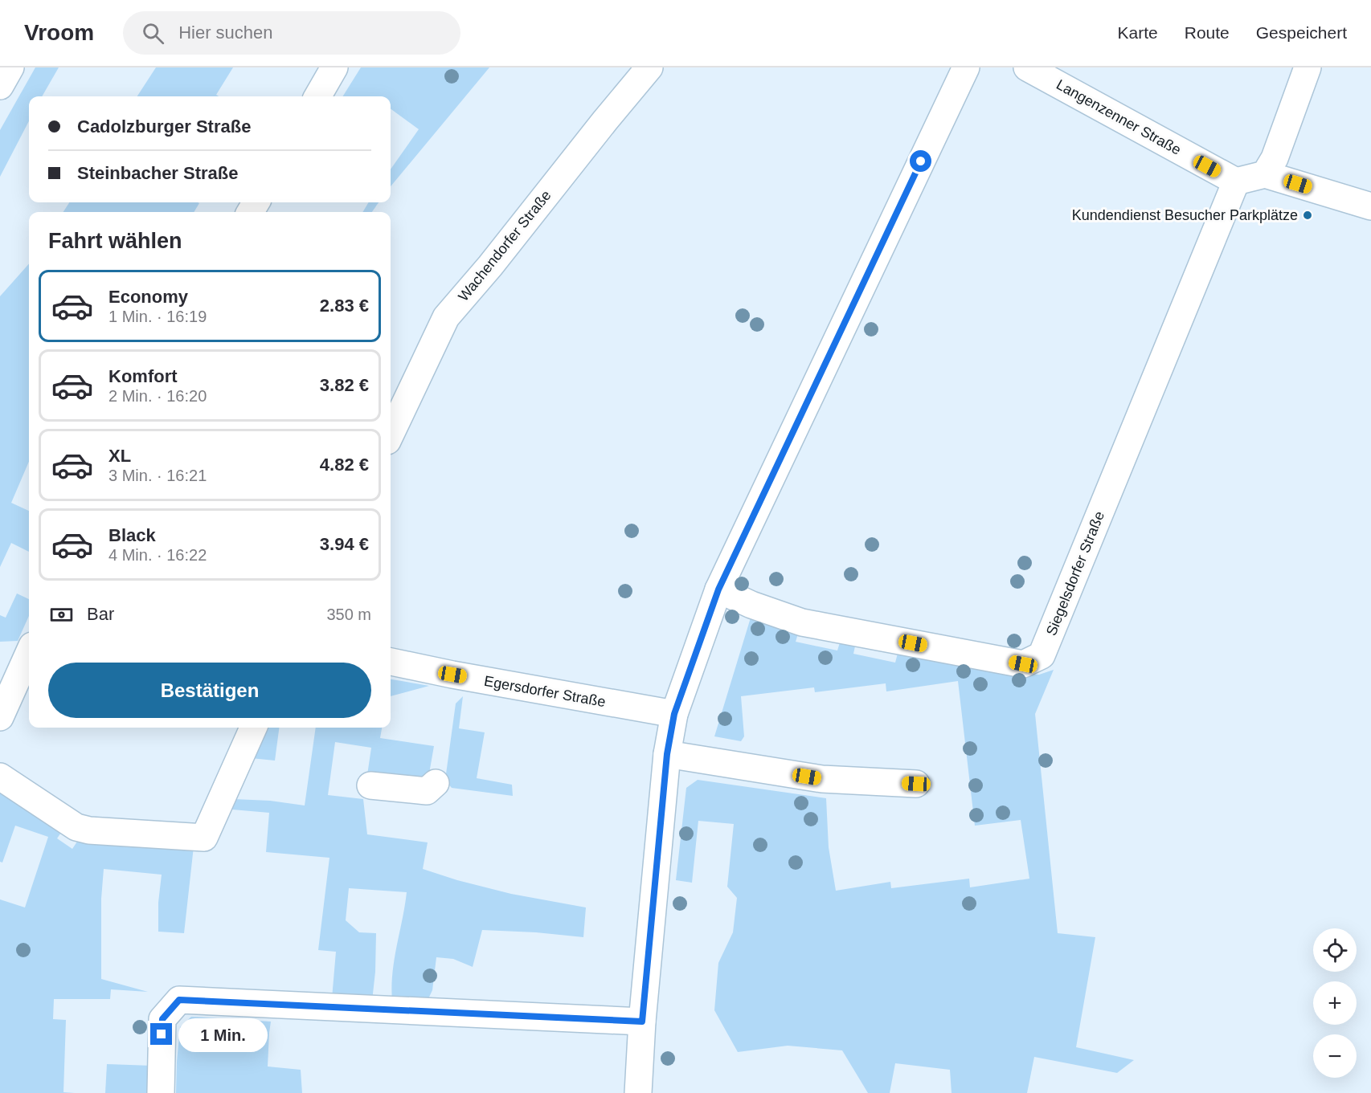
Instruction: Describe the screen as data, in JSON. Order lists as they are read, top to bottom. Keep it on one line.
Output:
{"streets":{"street":["Langenzenner Straße","Wachendorfer Straße","Siegelsdorfer Straße","Egersdorfer Straße"]},"crossings":[["Langenzenner Straße","Siegelsdorfer Straße"]],"places":["Kundendienst Besucher Parkplätze"],"page":{"header":"Vroom","search":"Hier suchen","nav":["Karte","Route","Gespeichert"],"banner":["Cadolzburger Straße","Steinbacher Straße"],"heading":"Fahrt wählen","list":[{"name":"Economy","note":"1 Min. · 16:19","value":"2.83 €"},{"name":"Komfort","note":"2 Min. · 16:20","value":"3.82 €"},{"name":"XL","note":"3 Min. · 16:21","value":"4.82 €"},{"name":"Black","note":"4 Min. · 16:22","value":"3.94 €"}],"pay":["Bar","350 m"],"buttons":"Bestätigen","map_buttons":["+","−"],"bubble":"1 Min."}}
